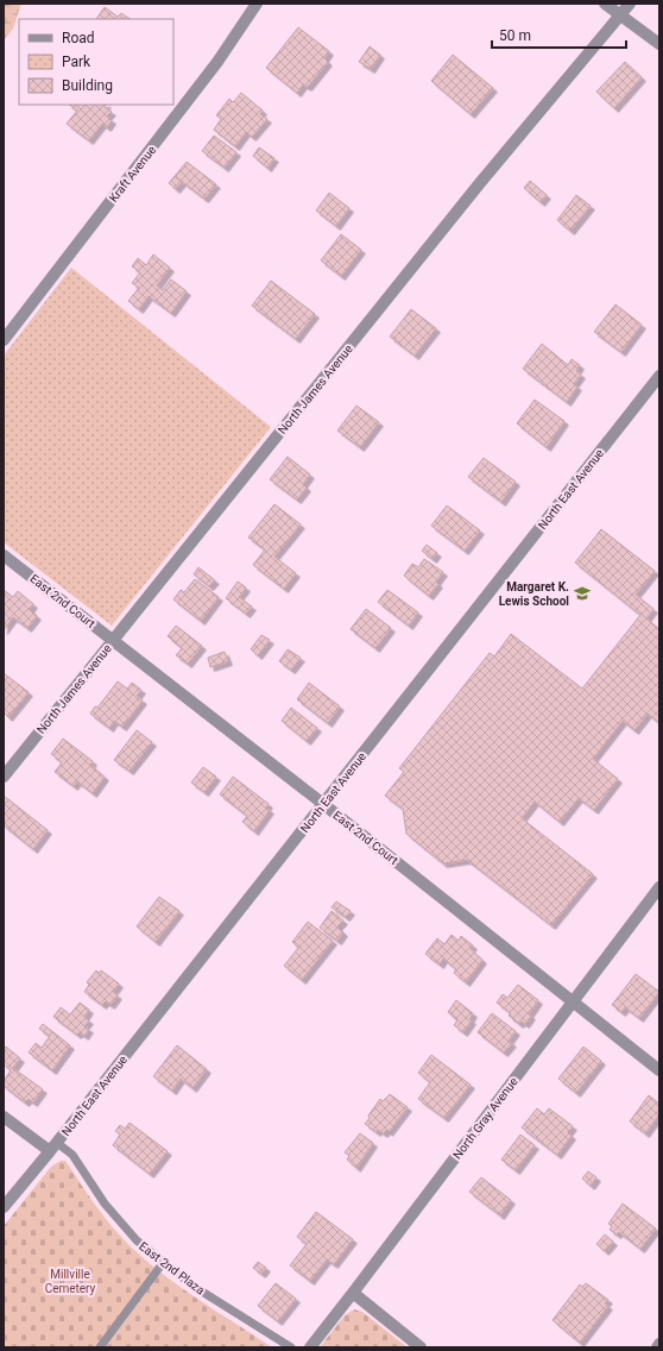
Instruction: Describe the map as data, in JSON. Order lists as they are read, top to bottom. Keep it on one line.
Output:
{"streets":{"street":["Kraft Avenue","North James Avenue","North East Avenue","East 2nd Court","North Gray Avenue","East 2nd Plaza"]},"crossings":[["North James Avenue","East 2nd Court"],["North East Avenue","East 2nd Court"],["North East Avenue","East 2nd Plaza"],["East 2nd Court","North Gray Avenue"]],"parks":["Millville Cemetery"],"places":{"school or university":["Margaret K. Lewis School"]},"legend":["Road","Park","Building"],"scale_bar":"50 m"}
